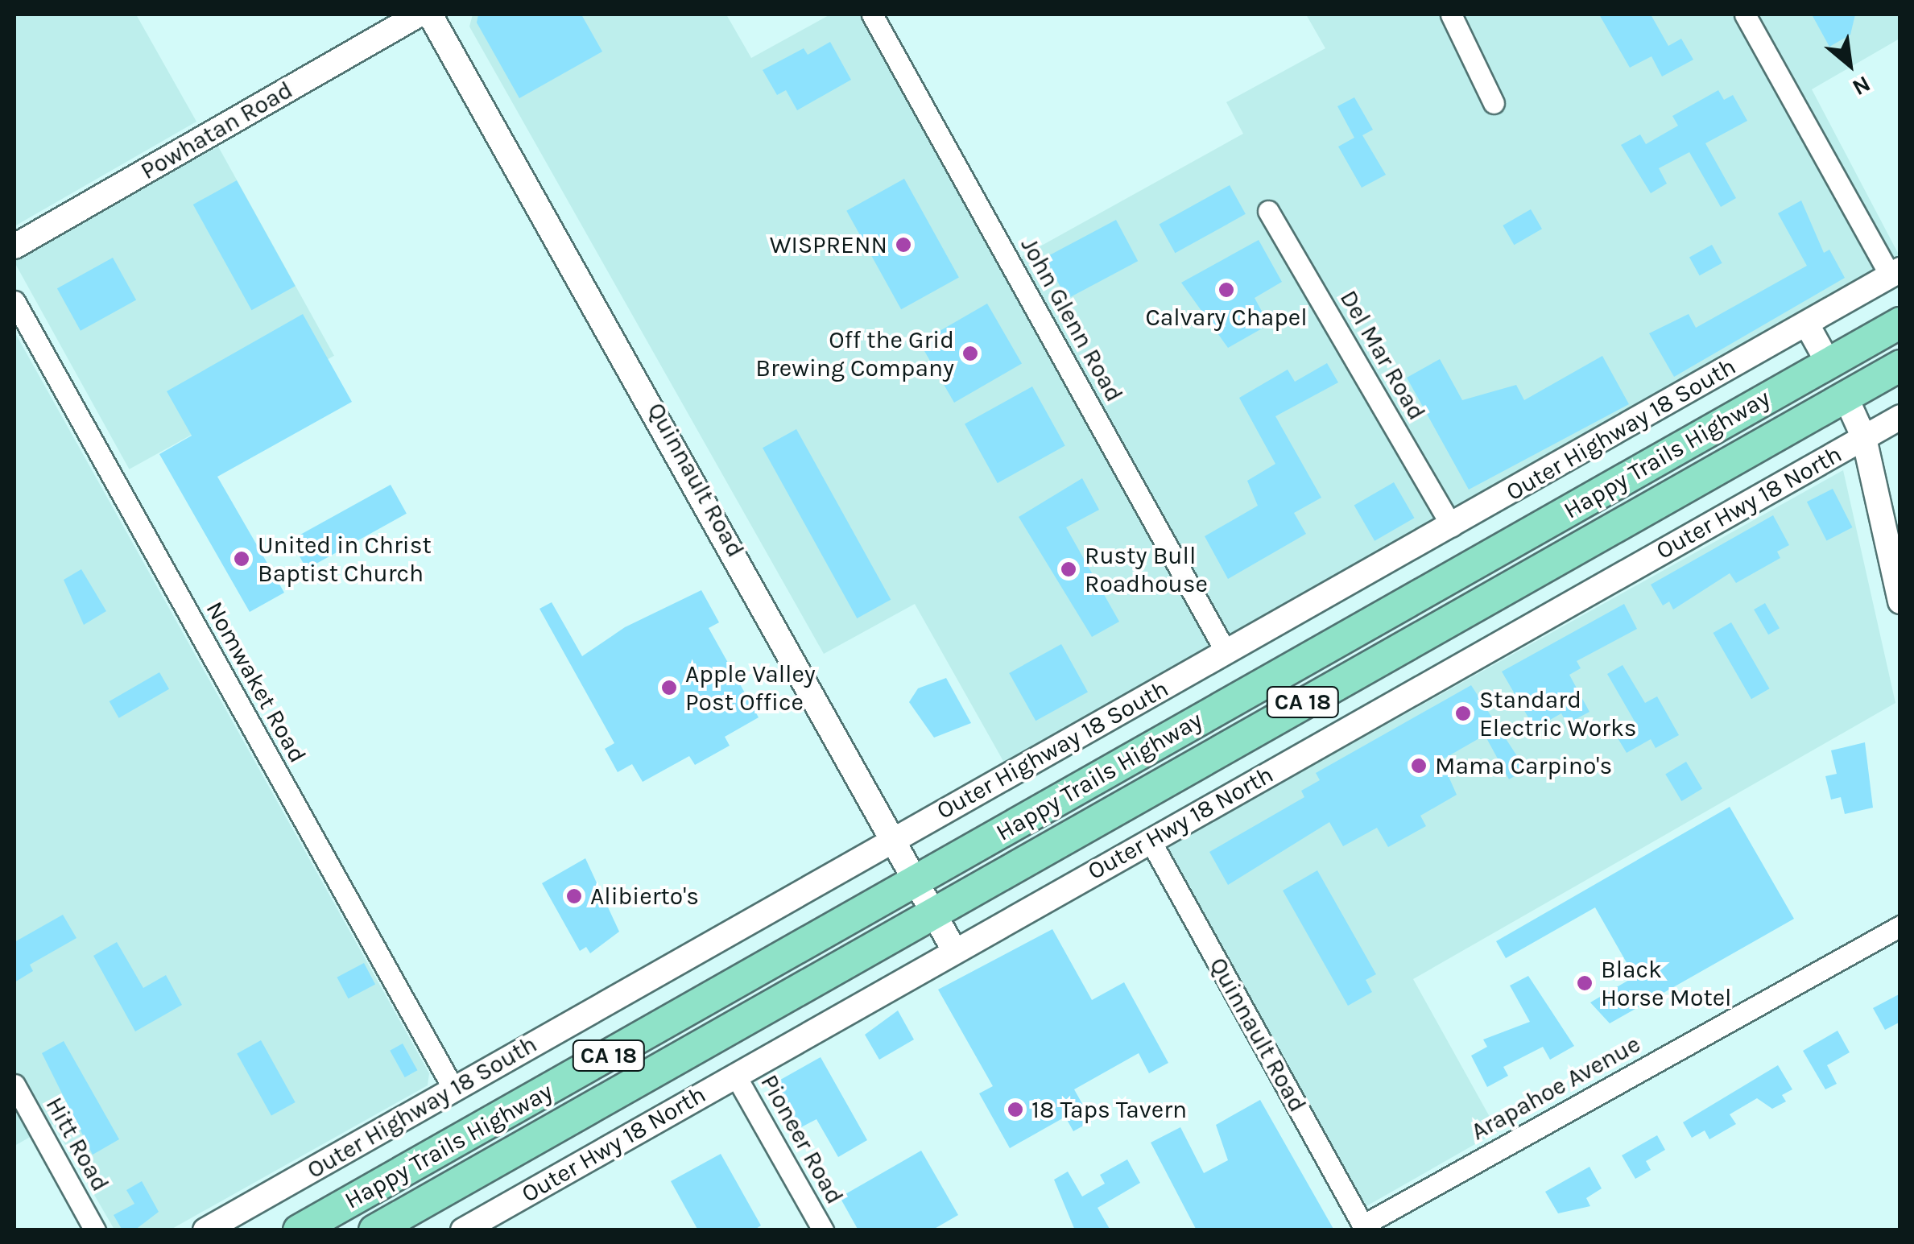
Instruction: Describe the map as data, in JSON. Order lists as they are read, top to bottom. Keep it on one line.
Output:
{"streets":{"main road":["Happy Trails Highway","CA 18"],"street":["Powhatan Road","John Glenn Road","Del Mar Road","Outer Highway 18 South","Quinnault Road","Outer Hwy 18 North","Nomwaket Road","Arapahoe Avenue","Pioneer Road","Hitt Road"]},"crossings":[["John Glenn Road","Outer Highway 18 South"],["Del Mar Road","Outer Highway 18 South"],["Outer Highway 18 South","Quinnault Road"],["Outer Highway 18 South","Nomwaket Road"],["Happy Trails Highway","Quinnault Road"],["Quinnault Road","Outer Hwy 18 North"],["Quinnault Road","Arapahoe Avenue"],["Outer Hwy 18 North","Pioneer Road"]],"places":["WISPRENN","Calvary Chapel","Off the Grid Brewing Company","United in Christ Baptist Church","Rusty Bull Roadhouse","Apple Valley Post Office","Standard Electric Works","Mama Carpino's","Alibierto's","Black Horse Motel","18 Taps Tavern"],"north":"bottom right"}
